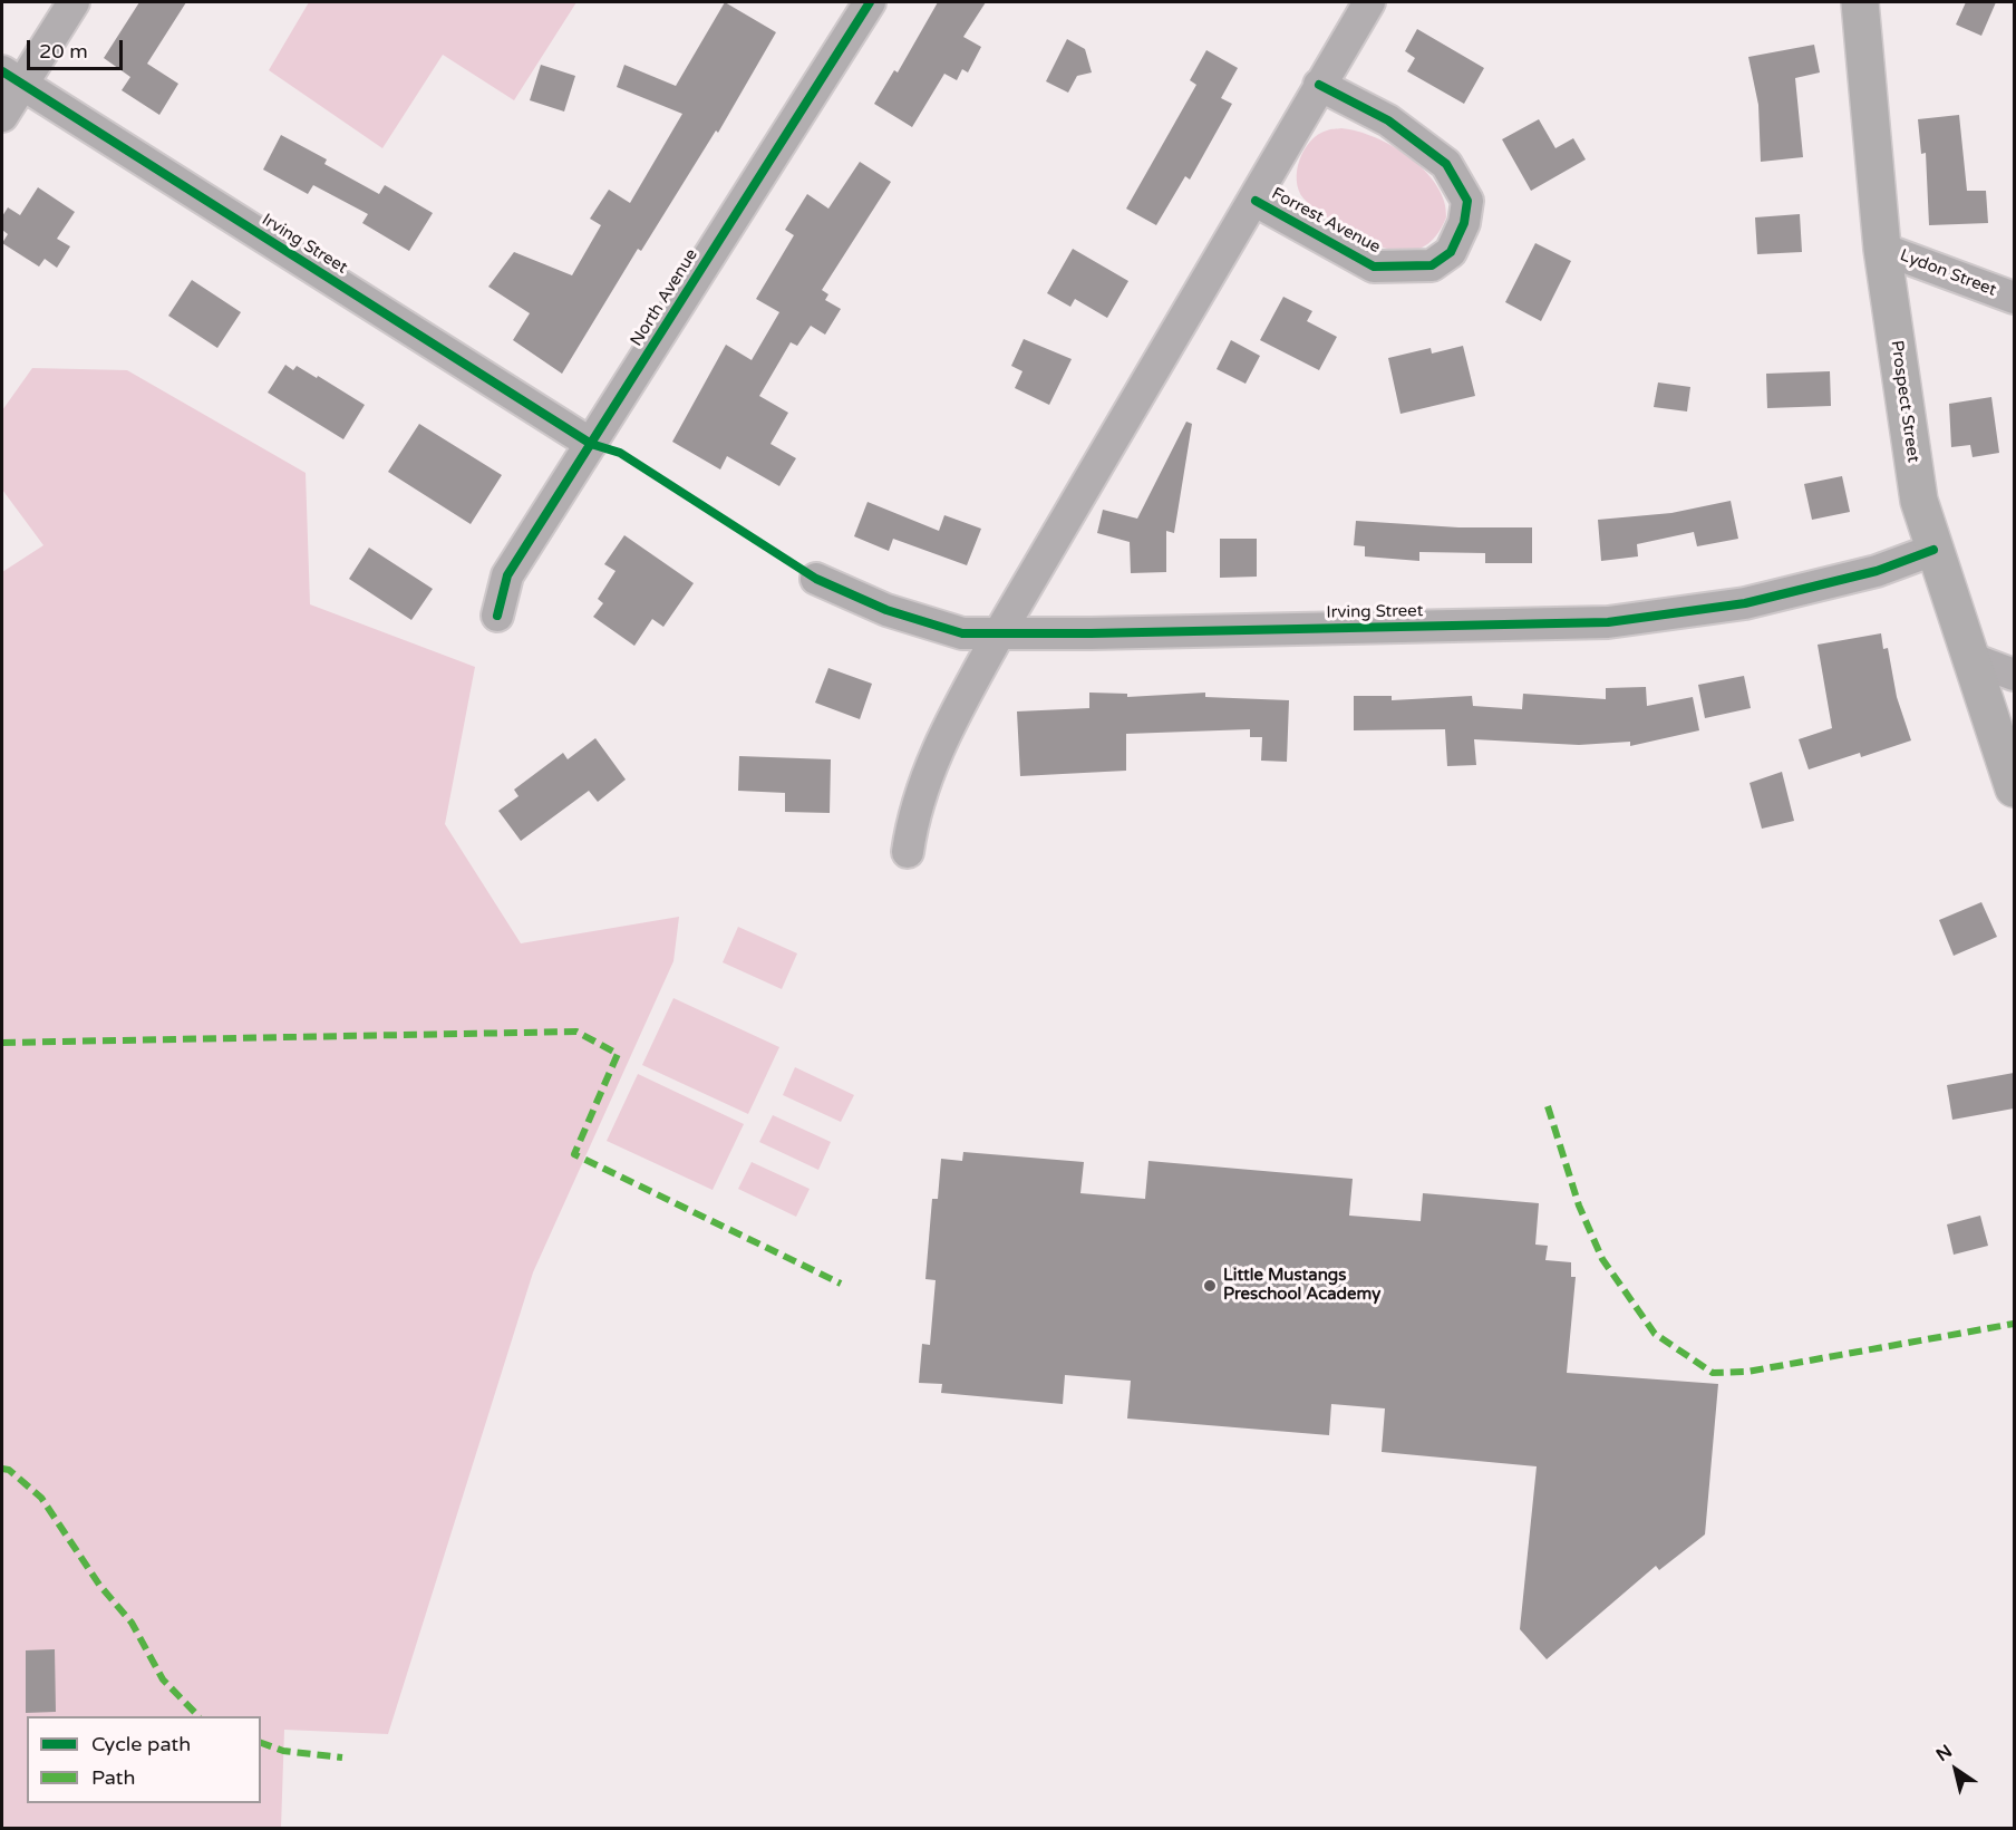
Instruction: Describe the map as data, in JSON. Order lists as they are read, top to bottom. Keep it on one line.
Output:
{"streets":{"street":["Forrest Avenue","Irving Street","Lydon Street","North Avenue","Prospect Street"]},"crossings":[["Forrest Avenue","Irving Street"],["Irving Street","North Avenue"],["Irving Street","Prospect Street"],["Lydon Street","Prospect Street"]],"places":["Little Mustangs Preschool Academy"],"legend":["Cycle path","Path"],"scale_bar":"20 m","north":"top left"}
